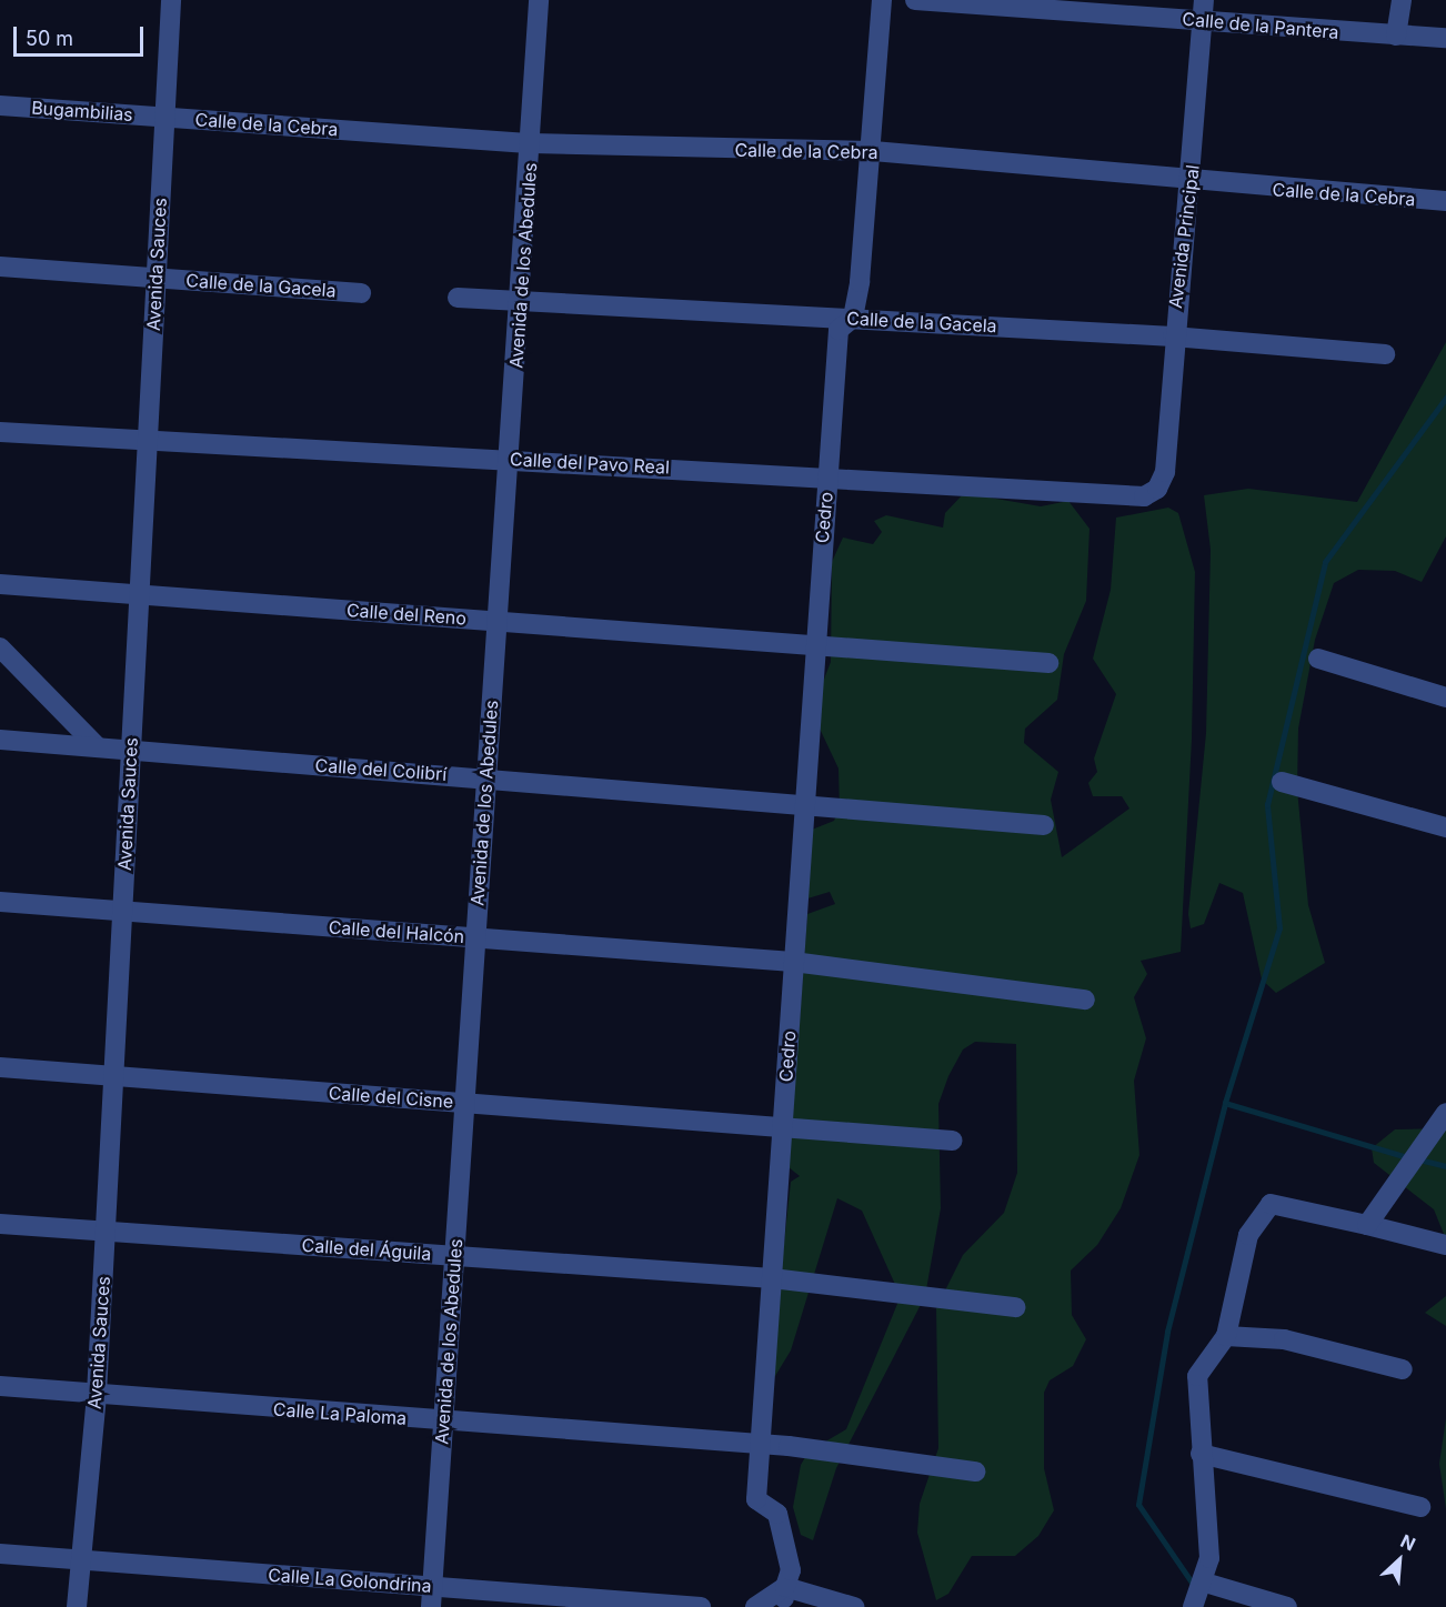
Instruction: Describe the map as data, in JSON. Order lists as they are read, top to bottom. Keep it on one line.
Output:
{"streets":{"street":["Calle de la Pantera","Bugambilias","Calle de la Cebra","Avenida Principal","Avenida Sauces","Avenida de los Abedules","Calle de la Gacela","Calle del Pavo Real","Cedro","Calle del Reno","Calle del Colibrí","Calle del Halcón","Calle del Cisne","Calle del Águila","Calle La Paloma","Calle La Golondrina"]},"crossings":[["Calle de la Pantera","Avenida Principal"],["Bugambilias","Calle de la Cebra"],["Bugambilias","Avenida Sauces"],["Calle de la Cebra","Avenida Principal"],["Calle de la Cebra","Avenida Sauces"],["Calle de la Cebra","Avenida de los Abedules"],["Avenida Principal","Calle de la Gacela"],["Avenida Principal","Calle del Pavo Real"],["Avenida Sauces","Calle de la Gacela"],["Avenida Sauces","Calle del Pavo Real"],["Avenida Sauces","Calle del Reno"],["Avenida Sauces","Calle del Colibrí"],["Avenida Sauces","Calle del Halcón"],["Avenida Sauces","Calle del Cisne"],["Avenida Sauces","Calle del Águila"],["Avenida Sauces","Calle La Paloma"],["Avenida Sauces","Calle La Golondrina"],["Avenida de los Abedules","Calle de la Gacela"],["Avenida de los Abedules","Calle del Pavo Real"],["Avenida de los Abedules","Calle del Reno"],["Avenida de los Abedules","Calle del Colibrí"],["Avenida de los Abedules","Calle del Halcón"],["Avenida de los Abedules","Calle del Cisne"],["Avenida de los Abedules","Calle del Águila"],["Avenida de los Abedules","Calle La Paloma"],["Avenida de los Abedules","Calle La Golondrina"],["Calle de la Gacela","Cedro"],["Calle del Pavo Real","Cedro"],["Cedro","Calle del Reno"],["Cedro","Calle del Colibrí"],["Cedro","Calle del Halcón"],["Cedro","Calle del Cisne"],["Cedro","Calle del Águila"],["Cedro","Calle La Paloma"]],"scale_bar":"50 m","north":"top right"}
